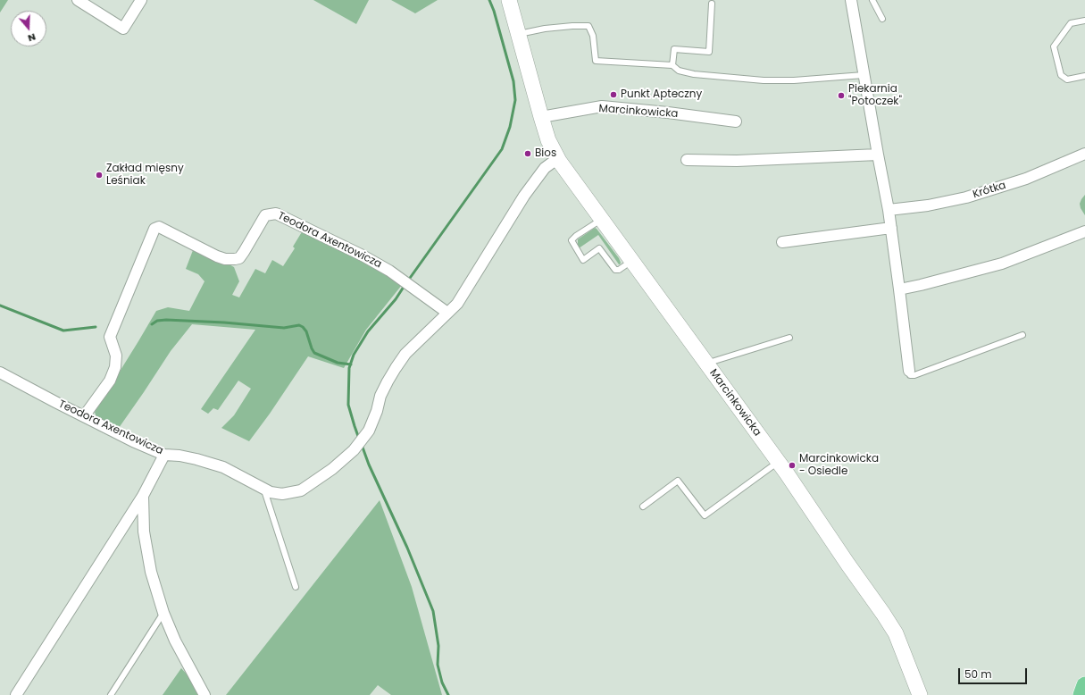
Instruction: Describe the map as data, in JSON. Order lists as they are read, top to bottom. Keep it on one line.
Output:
{"streets":{"street":["Marcinkowicka","Krótka","Teodora Axentowicza"]},"crossings":[["Marcinkowicka","Teodora Axentowicza"]],"places":["Punkt Apteczny","Piekarnia \"Potoczek\"","Bios","Zakład mięsny Leśniak","Marcinkowicka - Osiedle"],"scale_bar":"50 m","north":"bottom"}
